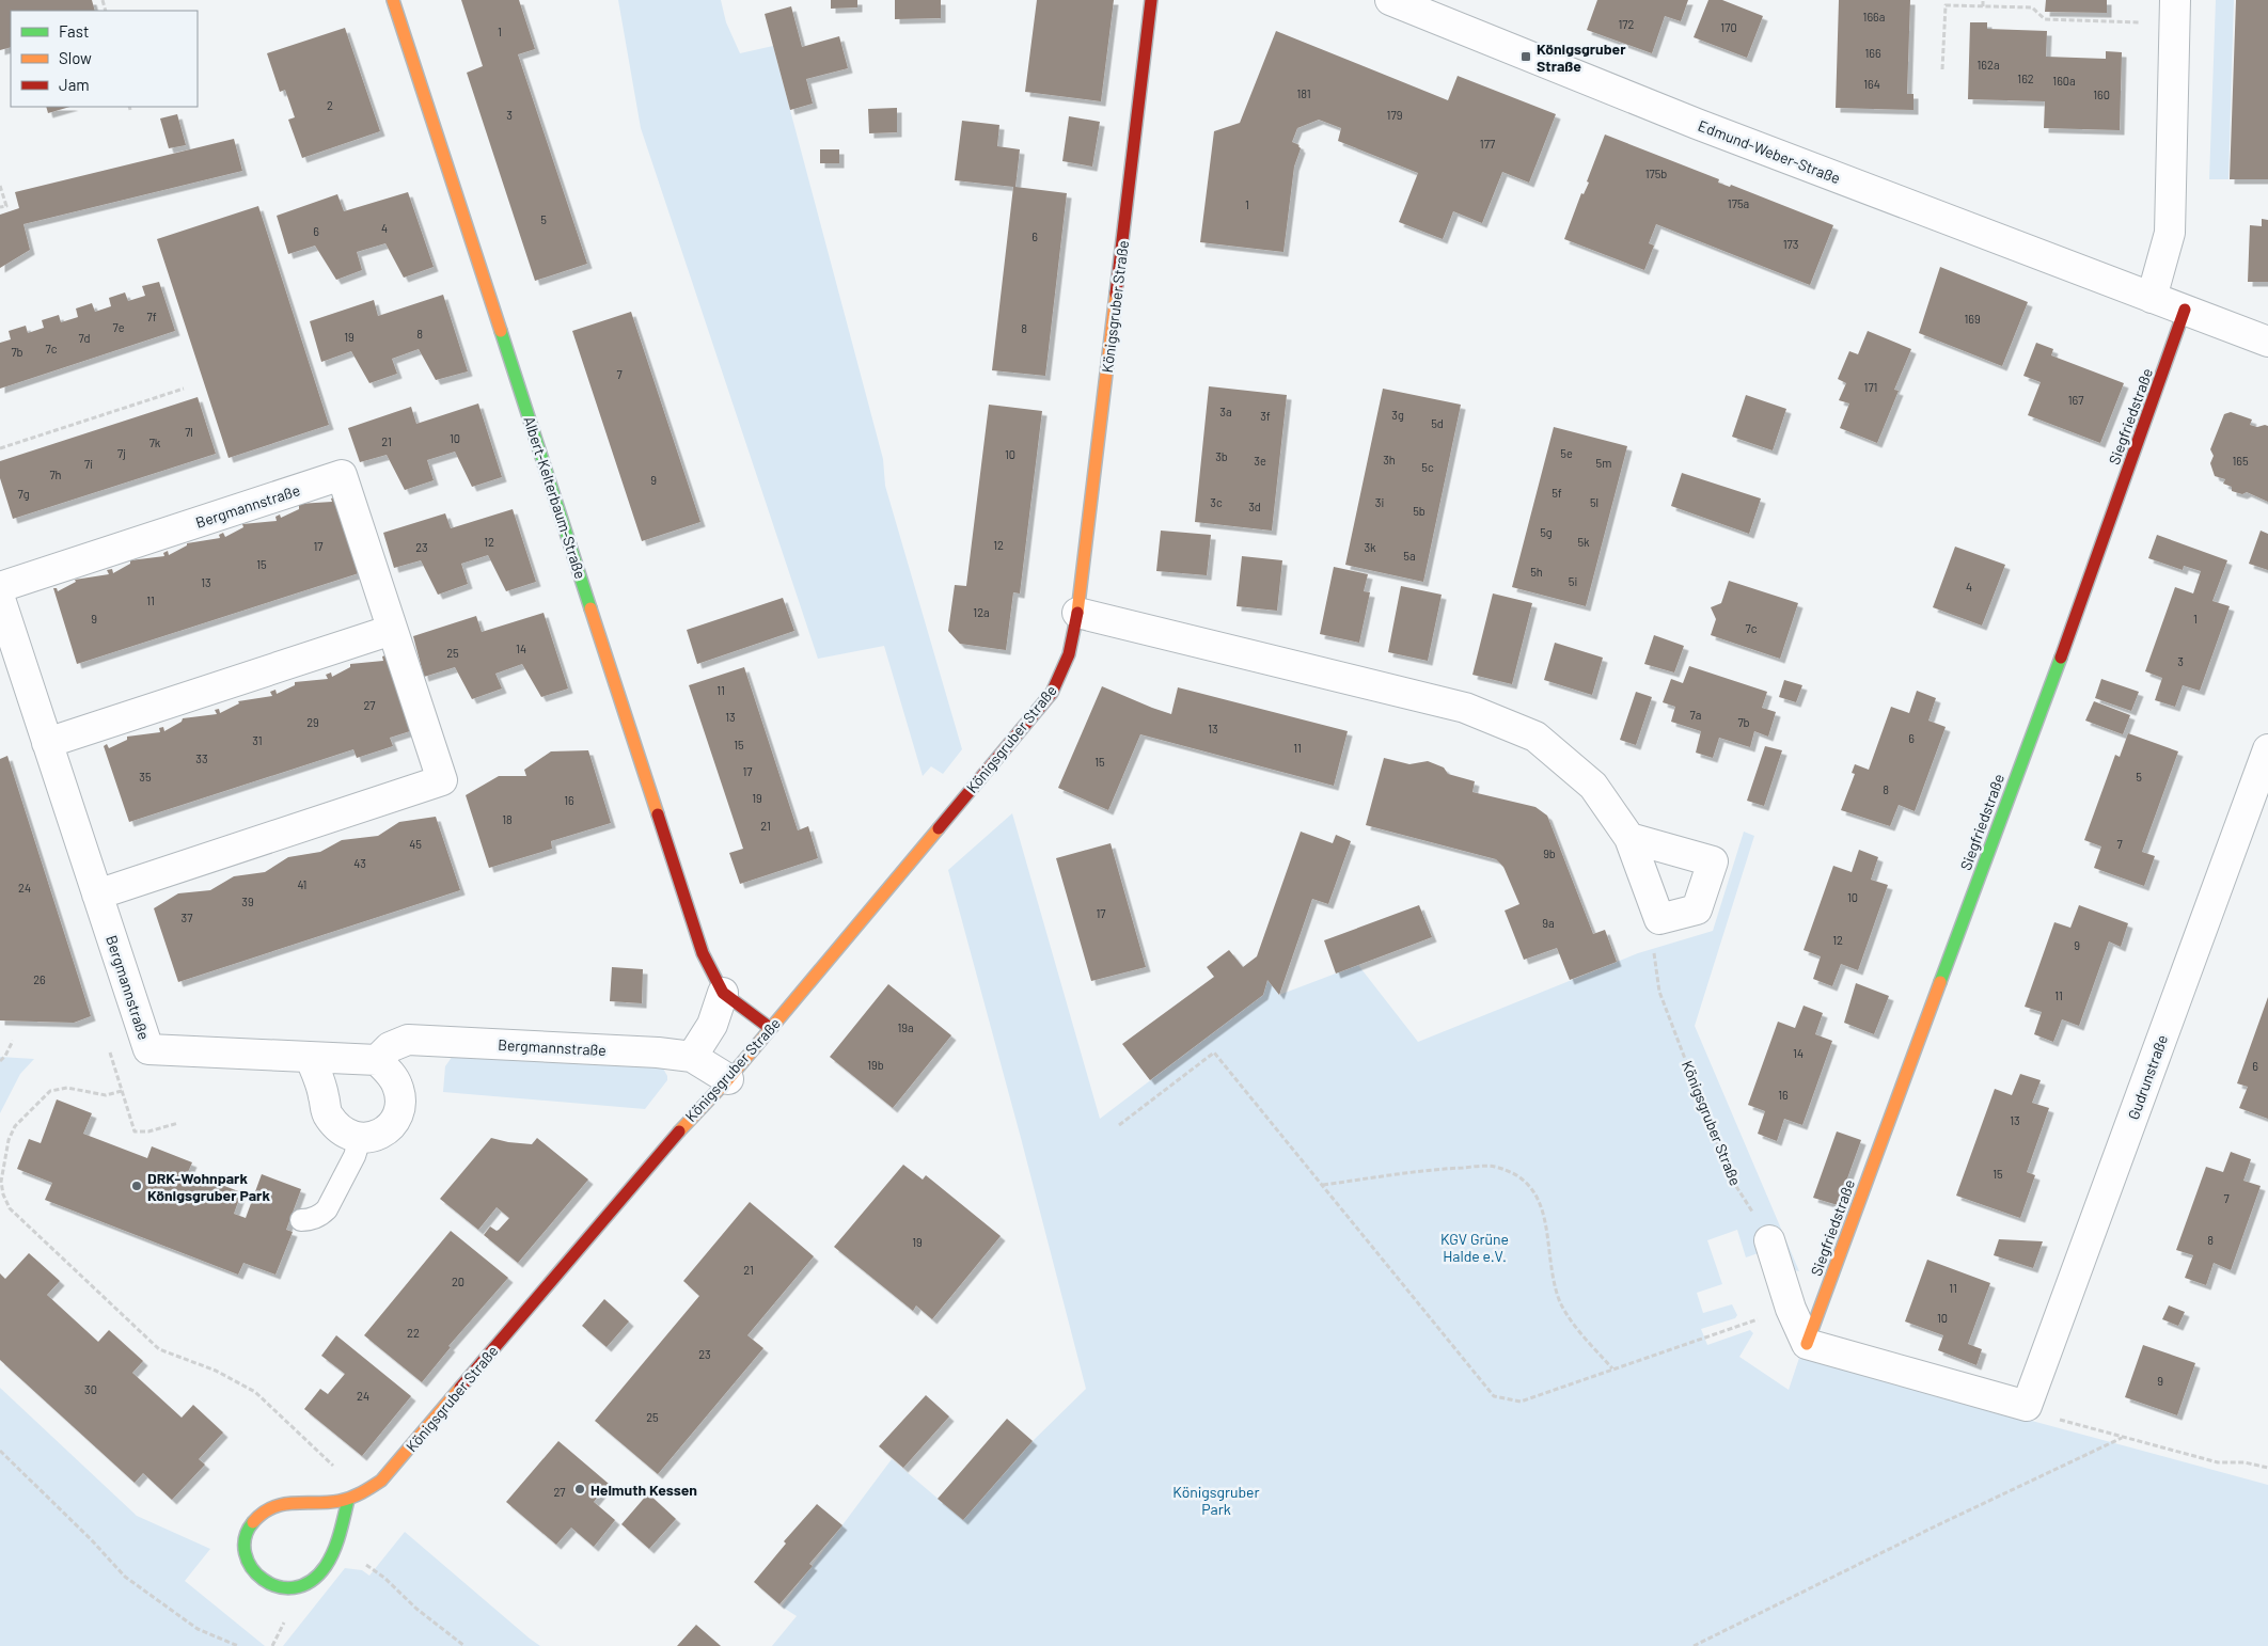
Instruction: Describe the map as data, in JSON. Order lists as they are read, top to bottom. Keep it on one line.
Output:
{"streets":{"street":["Edmund-Weber-Straße","Königsgruber Straße","Siegfriedstraße","Albert-Kelterbaum-Straße","Bergmannstraße","Gudrunstraße"]},"crossings":[["Edmund-Weber-Straße","Siegfriedstraße"],["Königsgruber Straße","Albert-Kelterbaum-Straße"],["Königsgruber Straße","Bergmannstraße"]],"parks":["KGV Grüne Halde e.V.","Königsgruber Park"],"places":{"transit":["Königsgruber Straße"],"other":["DRK-Wohnpark Königsgruber Park","Helmuth Kessen"]},"house_numbers":["166a","172","170","1","166","162a","162","160a","164","181","160","2","3","179","177","175b","175a","1","5","4","6","6","173","7f","169","7e","8","8","19","7d","7c","7b","7","171","167","3a","3g","3f","5d","7l","10","21","7k","7j","5e","10","3b","3h","3e","165","5m","7i","5c","7h","9","5f","7g","3c","3i","5l","3d","5b","5g","12","5k","12","17","23","3k","5a","15","5h","5i","13","4","11","12a","9","1","7c","14","25","3","11","27","7a","13","29","7b","13","6","31","15","11","33","15","17","35","5","8","19","16","18","21","45","7","9b","43","41","24","10","39","17","37","9a","12","9","26","11","19a","14","19b","6","16","13","15","7","8","19","21","20","11","10","22","23","9","30","24","25","27"],"legend":["Fast","Slow","Jam"]}
